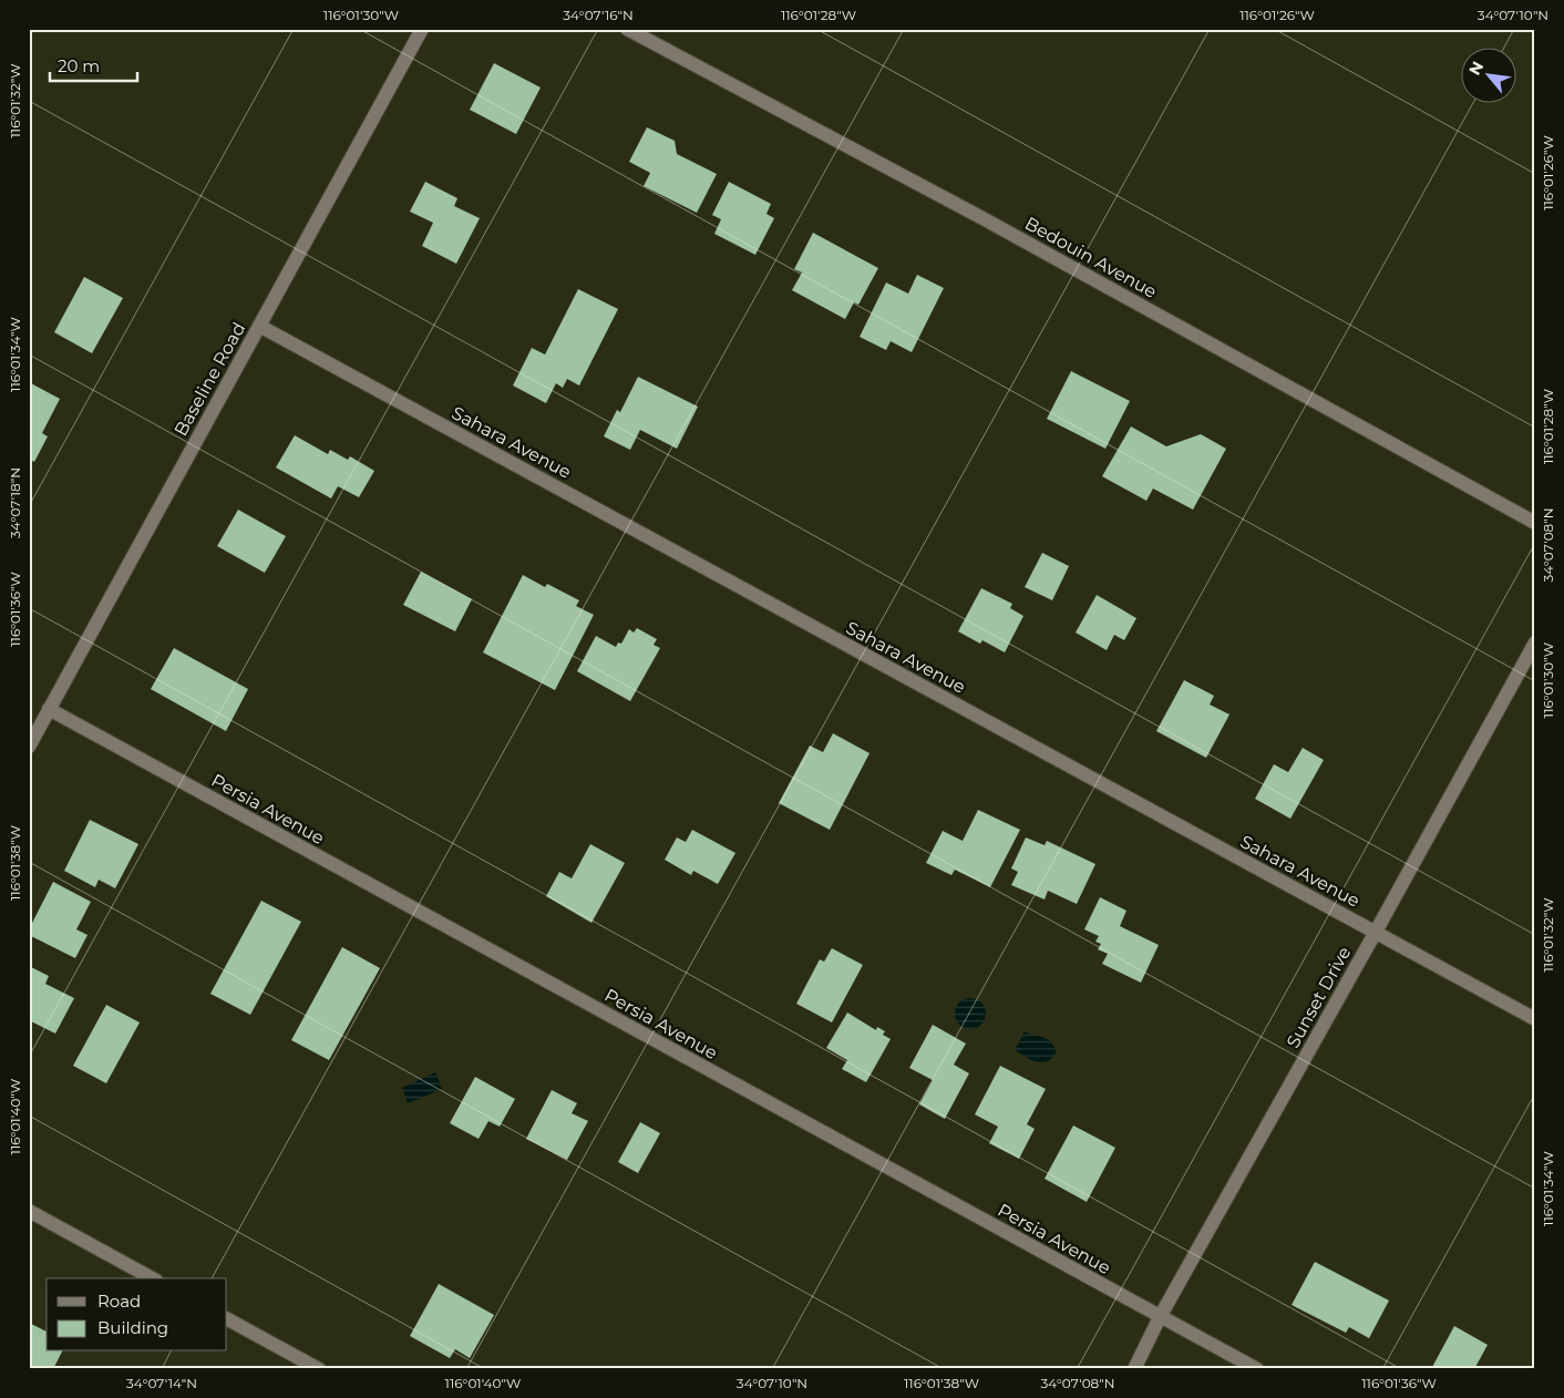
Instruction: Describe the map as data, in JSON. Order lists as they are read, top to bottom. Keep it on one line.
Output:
{"streets":{"street":["Bedouin Avenue","Baseline Road","Sahara Avenue","Persia Avenue","Sunset Drive"]},"crossings":[["Baseline Road","Sahara Avenue"],["Baseline Road","Persia Avenue"],["Sahara Avenue","Sunset Drive"],["Persia Avenue","Sunset Drive"]],"legend":["Road","Building"],"scale_bar":"20 m","north":"top left","coordinates":["116°01'30\"W","34°07'16\"N","116°01'28\"W","116°01'26\"W","34°07'10\"N","116°01'32\"W","116°01'34\"W","34°07'18\"N","34°07'08\"N","116°01'36\"W","116°01'38\"W","116°01'40\"W","34°07'14\"N"]}
